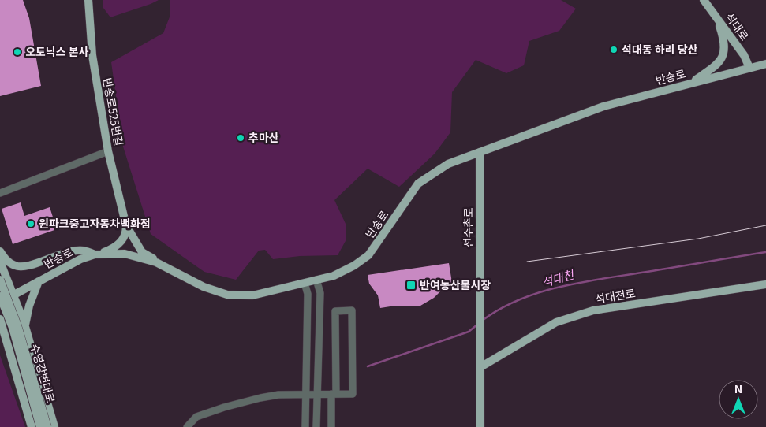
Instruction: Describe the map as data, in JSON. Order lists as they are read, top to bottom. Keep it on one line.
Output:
{"streets":{"main road":["석대로","반송로","반송로525번길","선수촌로","석대천로","수영강변대로"]},"crossings":[["석대로","반송로"],["반송로","반송로525번길"],["반송로","선수촌로"],["선수촌로","석대천로"]],"water":["석대천"],"places":{"other":["석대동 하리 당산","오토닉스 본사","추마산","원파크중고자동차백화점"],"transit":["반여농산물시장"]},"north":"top"}
